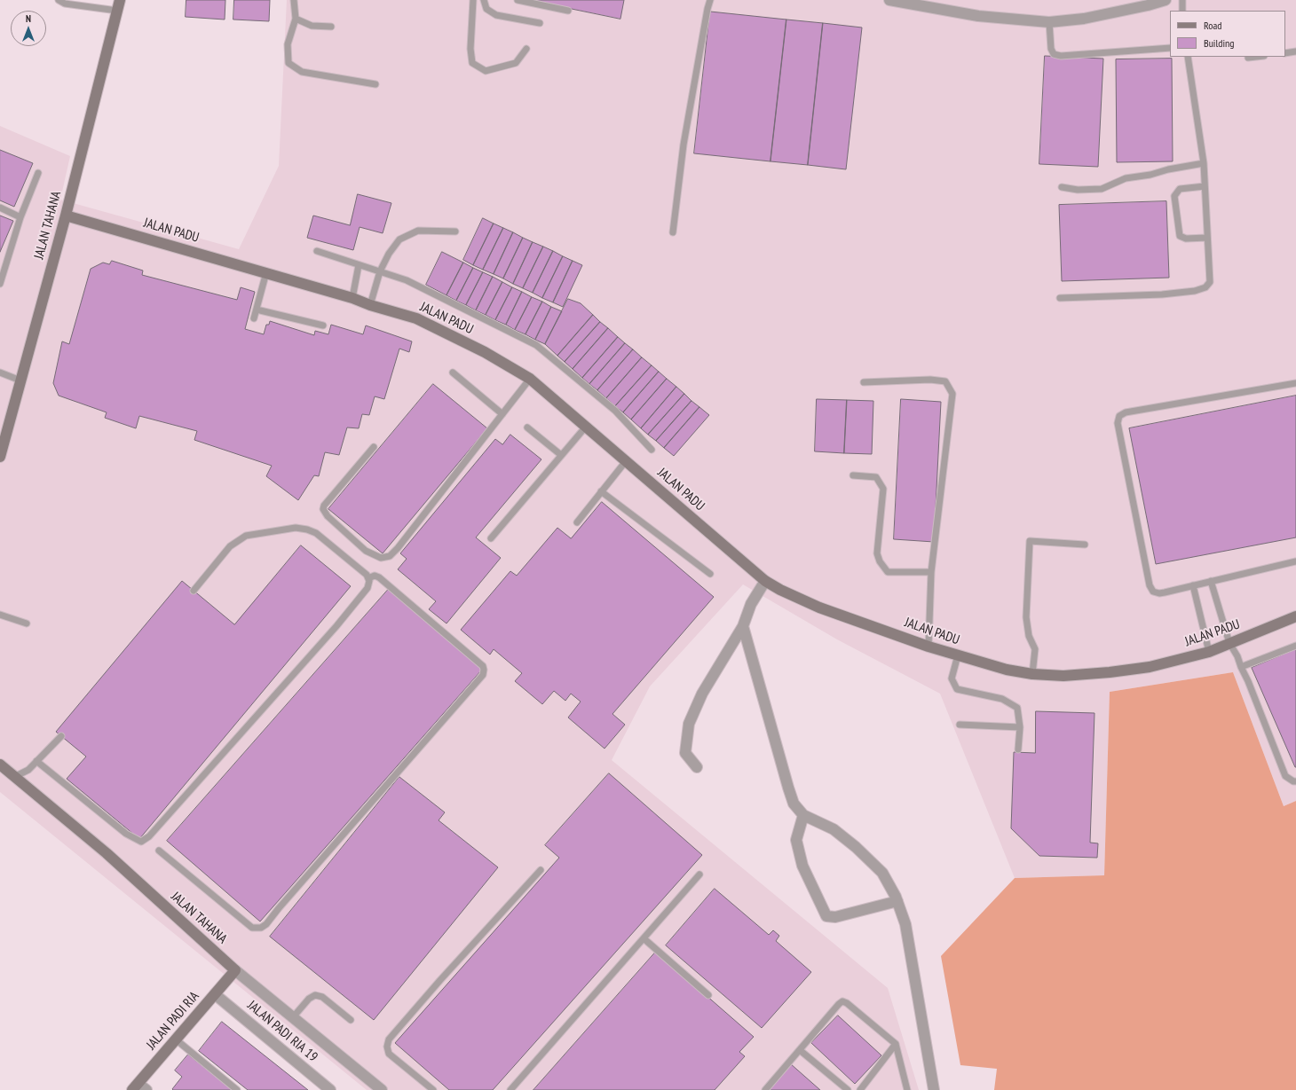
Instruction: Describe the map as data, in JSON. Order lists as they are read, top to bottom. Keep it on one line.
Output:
{"streets":{"street":["JALAN TAHANA","JALAN PADU","JALAN PADI RIA","JALAN PADI RIA 19"]},"crossings":[["JALAN TAHANA","JALAN PADU"],["JALAN TAHANA","JALAN PADI RIA"],["JALAN PADI RIA","JALAN PADI RIA 19"]],"legend":["Road","Building"],"north":"top"}
